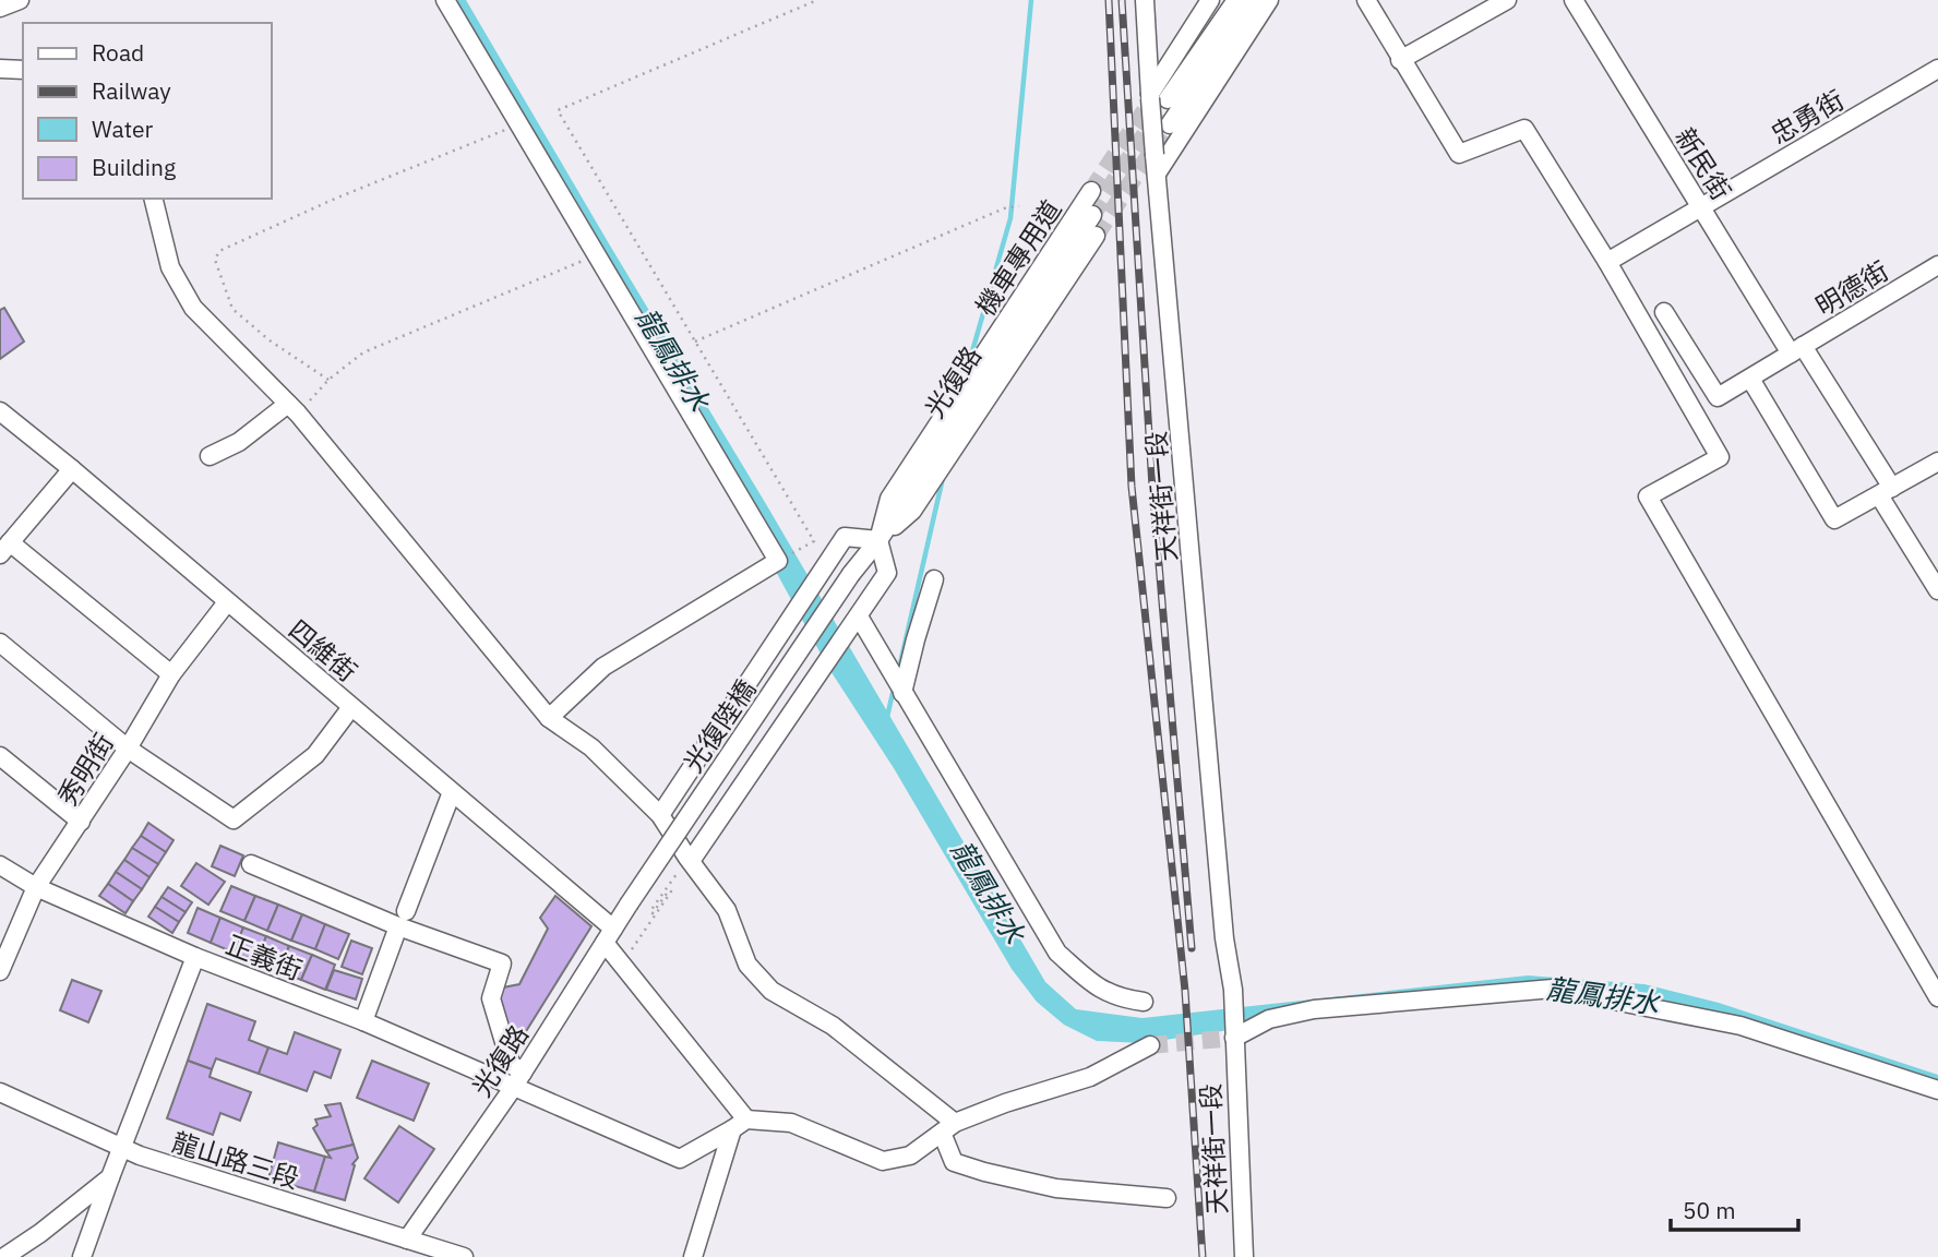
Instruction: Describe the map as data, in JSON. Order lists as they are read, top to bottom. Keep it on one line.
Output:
{"streets":{"street":["忠勇街","新民街","機車專用道","明德街","光復路","天祥街一段","四維街","光復陸橋","秀明街","正義街","龍山路三段"]},"crossings":[["忠勇街","新民街"],["新民街","明德街"],["機車專用道","光復路"],["光復路","四維街"],["光復路","光復陸橋"],["光復路","正義街"],["光復路","龍山路三段"],["四維街","秀明街"],["四維街","正義街"],["秀明街","正義街"]],"water":["龍鳳排水"],"legend":["Road","Railway","Water","Building"],"scale_bar":"50 m"}
